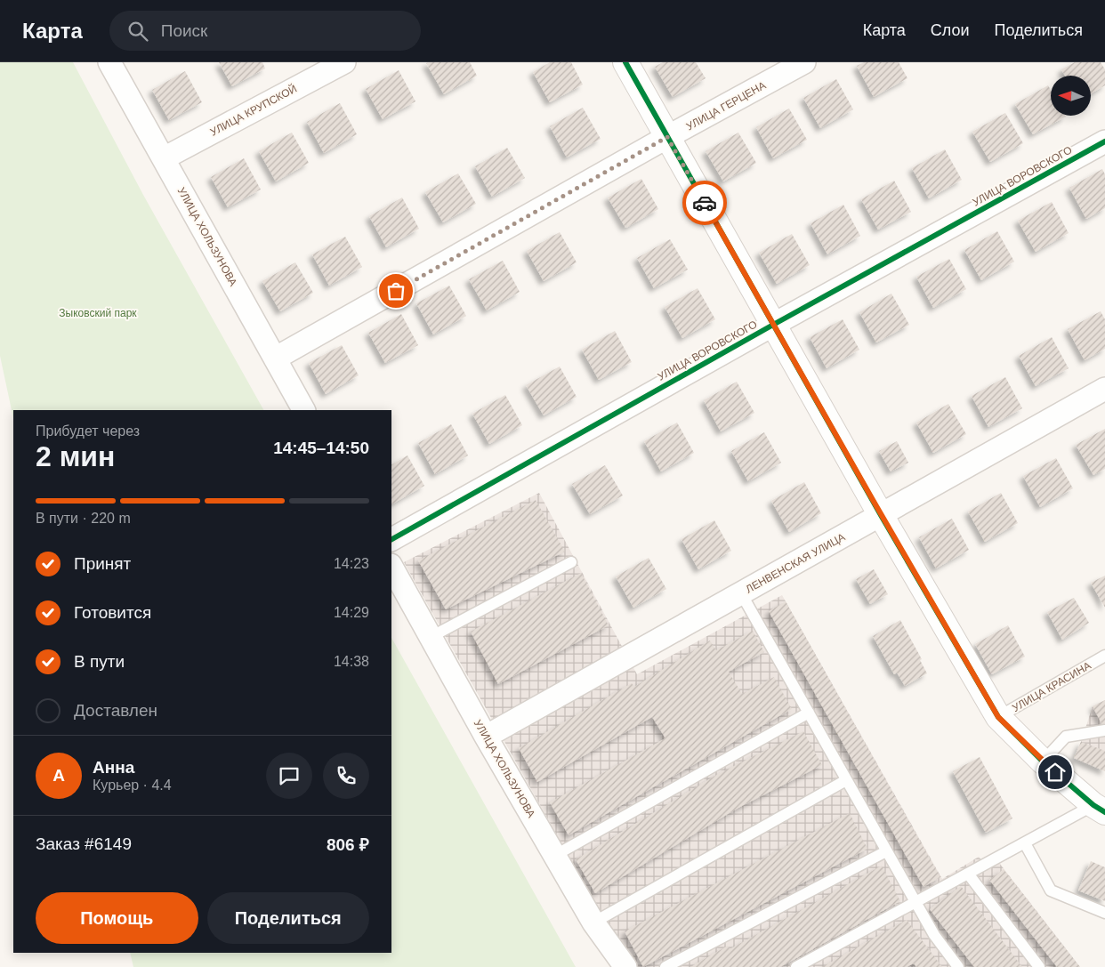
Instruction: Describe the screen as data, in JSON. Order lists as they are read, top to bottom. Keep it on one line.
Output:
{"streets":{"street":["УЛИЦА ГЕРЦЕНА","УЛИЦА КРУПСКОЙ","УЛИЦА ВОРОВСКОГО","УЛИЦА ХОЛЬЗУНОВА","ЛЕНВЕНСКАЯ УЛИЦА"],"lane":["УЛИЦА КРАСИНА"]},"crossings":[["УЛИЦА ГЕРЦЕНА","УЛИЦА ХОЛЬЗУНОВА"],["УЛИЦА КРУПСКОЙ","УЛИЦА ХОЛЬЗУНОВА"],["УЛИЦА ХОЛЬЗУНОВА","ЛЕНВЕНСКАЯ УЛИЦА"]],"parks":["Зыковский парк"],"north":"left","page":{"header":"Карта","search":"Поиск","nav":["Карта","Слои","Поделиться"],"heading":["2 мин","Прибудет через","14:45–14:50"],"panel":["Анна","Курьер · 4.4","Заказ #6149","806 ₽"],"bar":"В пути · 220 m","list":[["Принят","14:23"],["Готовится","14:29"],["В пути","14:38"],"Доставлен"],"round":"А","buttons":["Помощь","Поделиться"]}}
